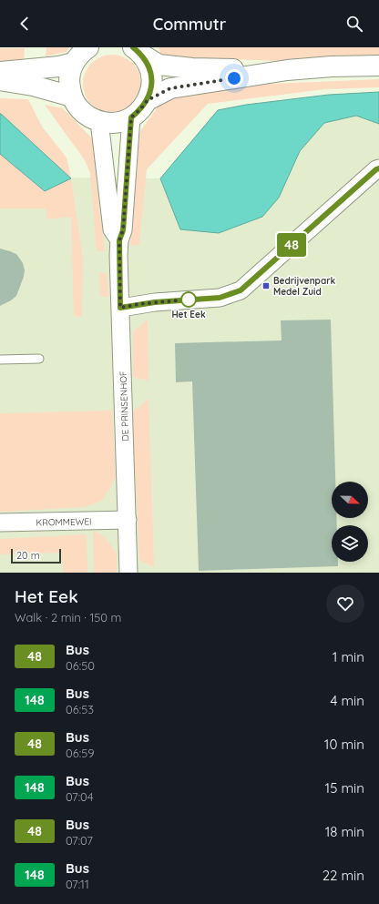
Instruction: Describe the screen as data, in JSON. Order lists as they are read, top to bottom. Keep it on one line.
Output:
{"streets":{"street":["DE PRINSENHOF","KROMMEWEI"]},"crossings":[["DE PRINSENHOF","KROMMEWEI"]],"places":{"transit":["Bedrijvenpark Medel Zuid"],"other":["Het Eek"]},"lines":["bus line 48"],"scale_bar":"20 m","north":"right","page":{"header":"Commutr","on_map":"48","scale":"20 m","heading":["Het Eek","Walk · 2 min · 150 m"],"list":[{"mark":"48","name":"Bus","note":"06:50","value":"1 min"},{"mark":"148","name":"Bus","note":"06:53","value":"4 min"},{"mark":"48","name":"Bus","note":"06:59","value":"10 min"},{"mark":"148","name":"Bus","note":"07:04","value":"15 min"},{"mark":"48","name":"Bus","note":"07:07","value":"18 min"},{"mark":"148","name":"Bus","note":"07:11","value":"22 min"}]}}
